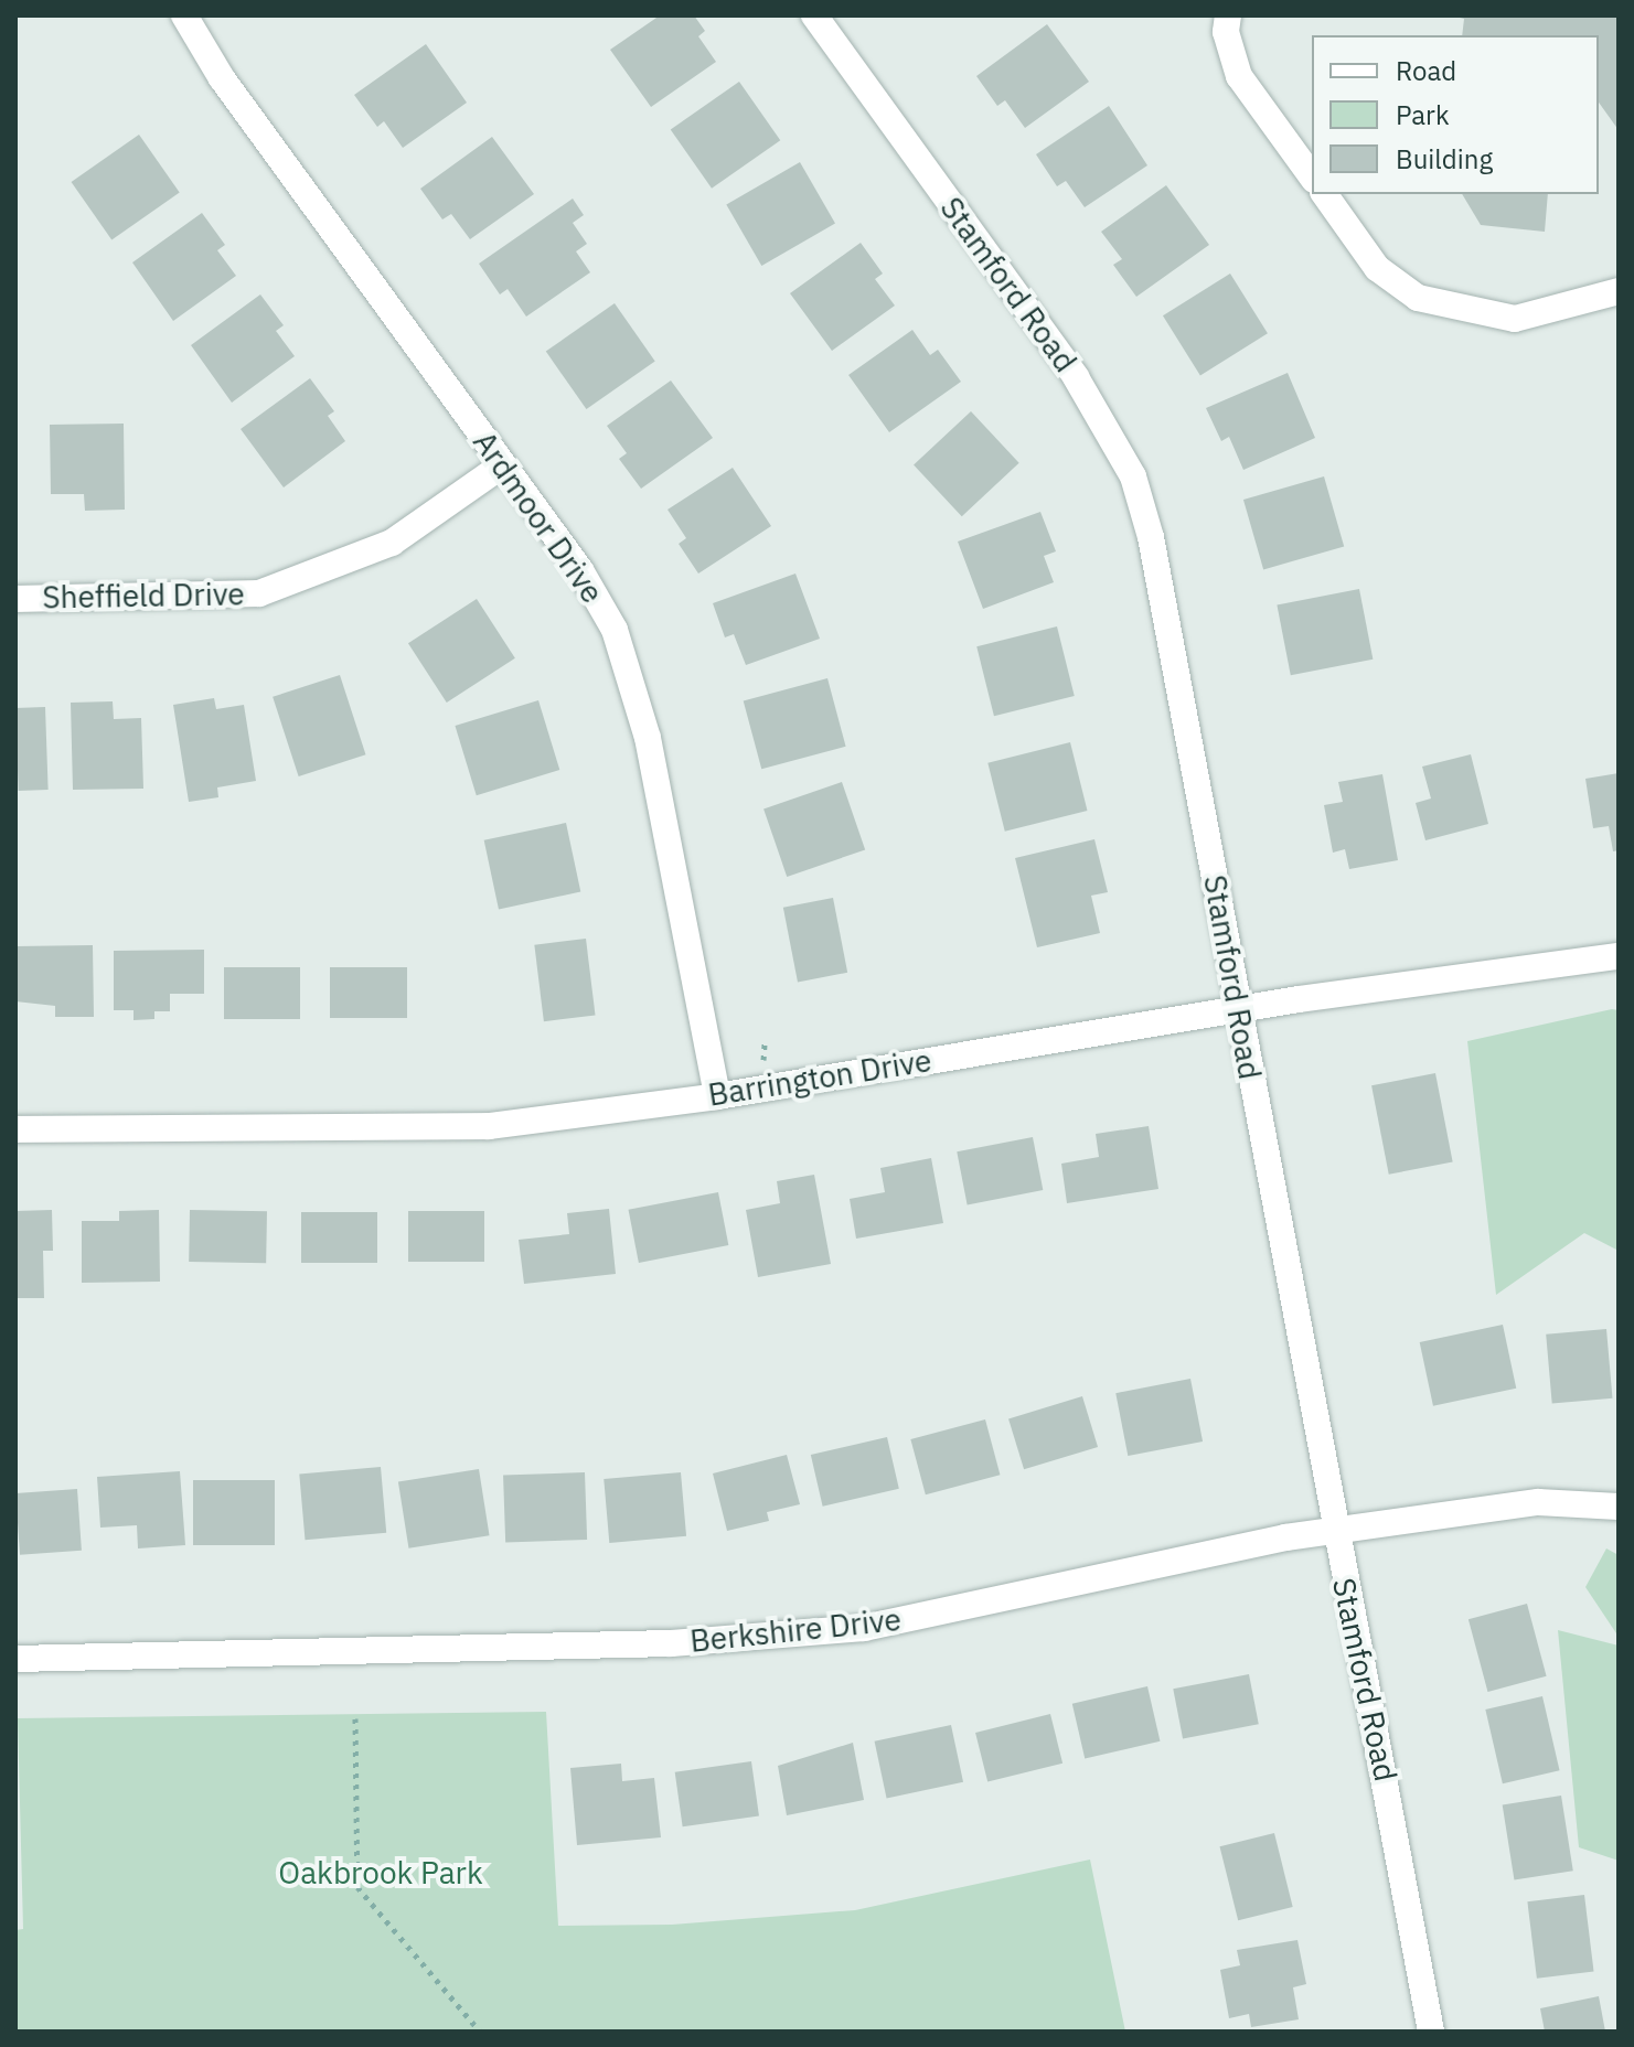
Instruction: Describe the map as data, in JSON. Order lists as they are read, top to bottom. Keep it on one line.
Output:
{"streets":{"street":["Stamford Road","Ardmoor Drive","Sheffield Drive","Barrington Drive","Berkshire Drive"]},"crossings":[["Stamford Road","Barrington Drive"],["Stamford Road","Berkshire Drive"],["Ardmoor Drive","Sheffield Drive"],["Ardmoor Drive","Barrington Drive"]],"parks":["Oakbrook Park"],"legend":["Road","Park","Building"]}
